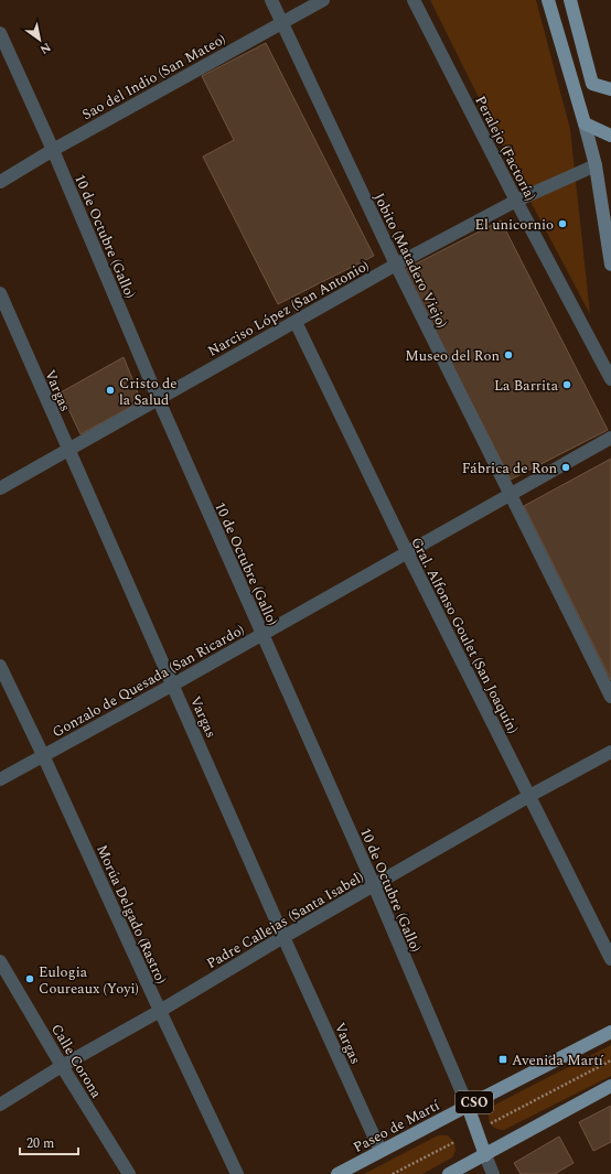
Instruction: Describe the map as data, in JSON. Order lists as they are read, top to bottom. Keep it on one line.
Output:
{"streets":{"main road":["CSO","Paseo de Martí"],"street":["Sao del Indio (San Mateo)","Peralejo (Factoría)","10 de Octubre (Gallo)","Jobito (Matadero Viejo)","Narciso López (San Antonio)","Vargas","Gral. Alfonso Goulet (San Joaquín)","Gonzalo de Quesada (San Ricardo)","Morúa Delgado (Rastro)","Padre Callejas (Santa Isabel)","Calle Corona"]},"crossings":[["Sao del Indio (San Mateo)","10 de Octubre (Gallo)"],["Sao del Indio (San Mateo)","Jobito (Matadero Viejo)"],["Peralejo (Factoría)","Narciso López (San Antonio)"],["10 de Octubre (Gallo)","Narciso López (San Antonio)"],["10 de Octubre (Gallo)","Gonzalo de Quesada (San Ricardo)"],["10 de Octubre (Gallo)","Padre Callejas (Santa Isabel)"],["10 de Octubre (Gallo)","Paseo de Martí"],["Jobito (Matadero Viejo)","Narciso López (San Antonio)"],["Jobito (Matadero Viejo)","Gonzalo de Quesada (San Ricardo)"],["Narciso López (San Antonio)","Vargas"],["Narciso López (San Antonio)","Gral. Alfonso Goulet (San Joaquín)"],["Vargas","Gonzalo de Quesada (San Ricardo)"],["Vargas","Padre Callejas (Santa Isabel)"],["Vargas","Paseo de Martí"],["Gral. Alfonso Goulet (San Joaquín)","Gonzalo de Quesada (San Ricardo)"],["Gral. Alfonso Goulet (San Joaquín)","Padre Callejas (Santa Isabel)"],["Gonzalo de Quesada (San Ricardo)","Morúa Delgado (Rastro)"],["Morúa Delgado (Rastro)","Padre Callejas (Santa Isabel)"],["Padre Callejas (Santa Isabel)","Calle Corona"]],"places":{"other":["El unicornio","Museo del Ron","La Barrita","Cristo de la Salud","Fábrica de Ron","Eulogia Coureaux (Yoyi)"],"transit":["Avenida Martí"]},"scale_bar":"20 m","north":"bottom right"}
